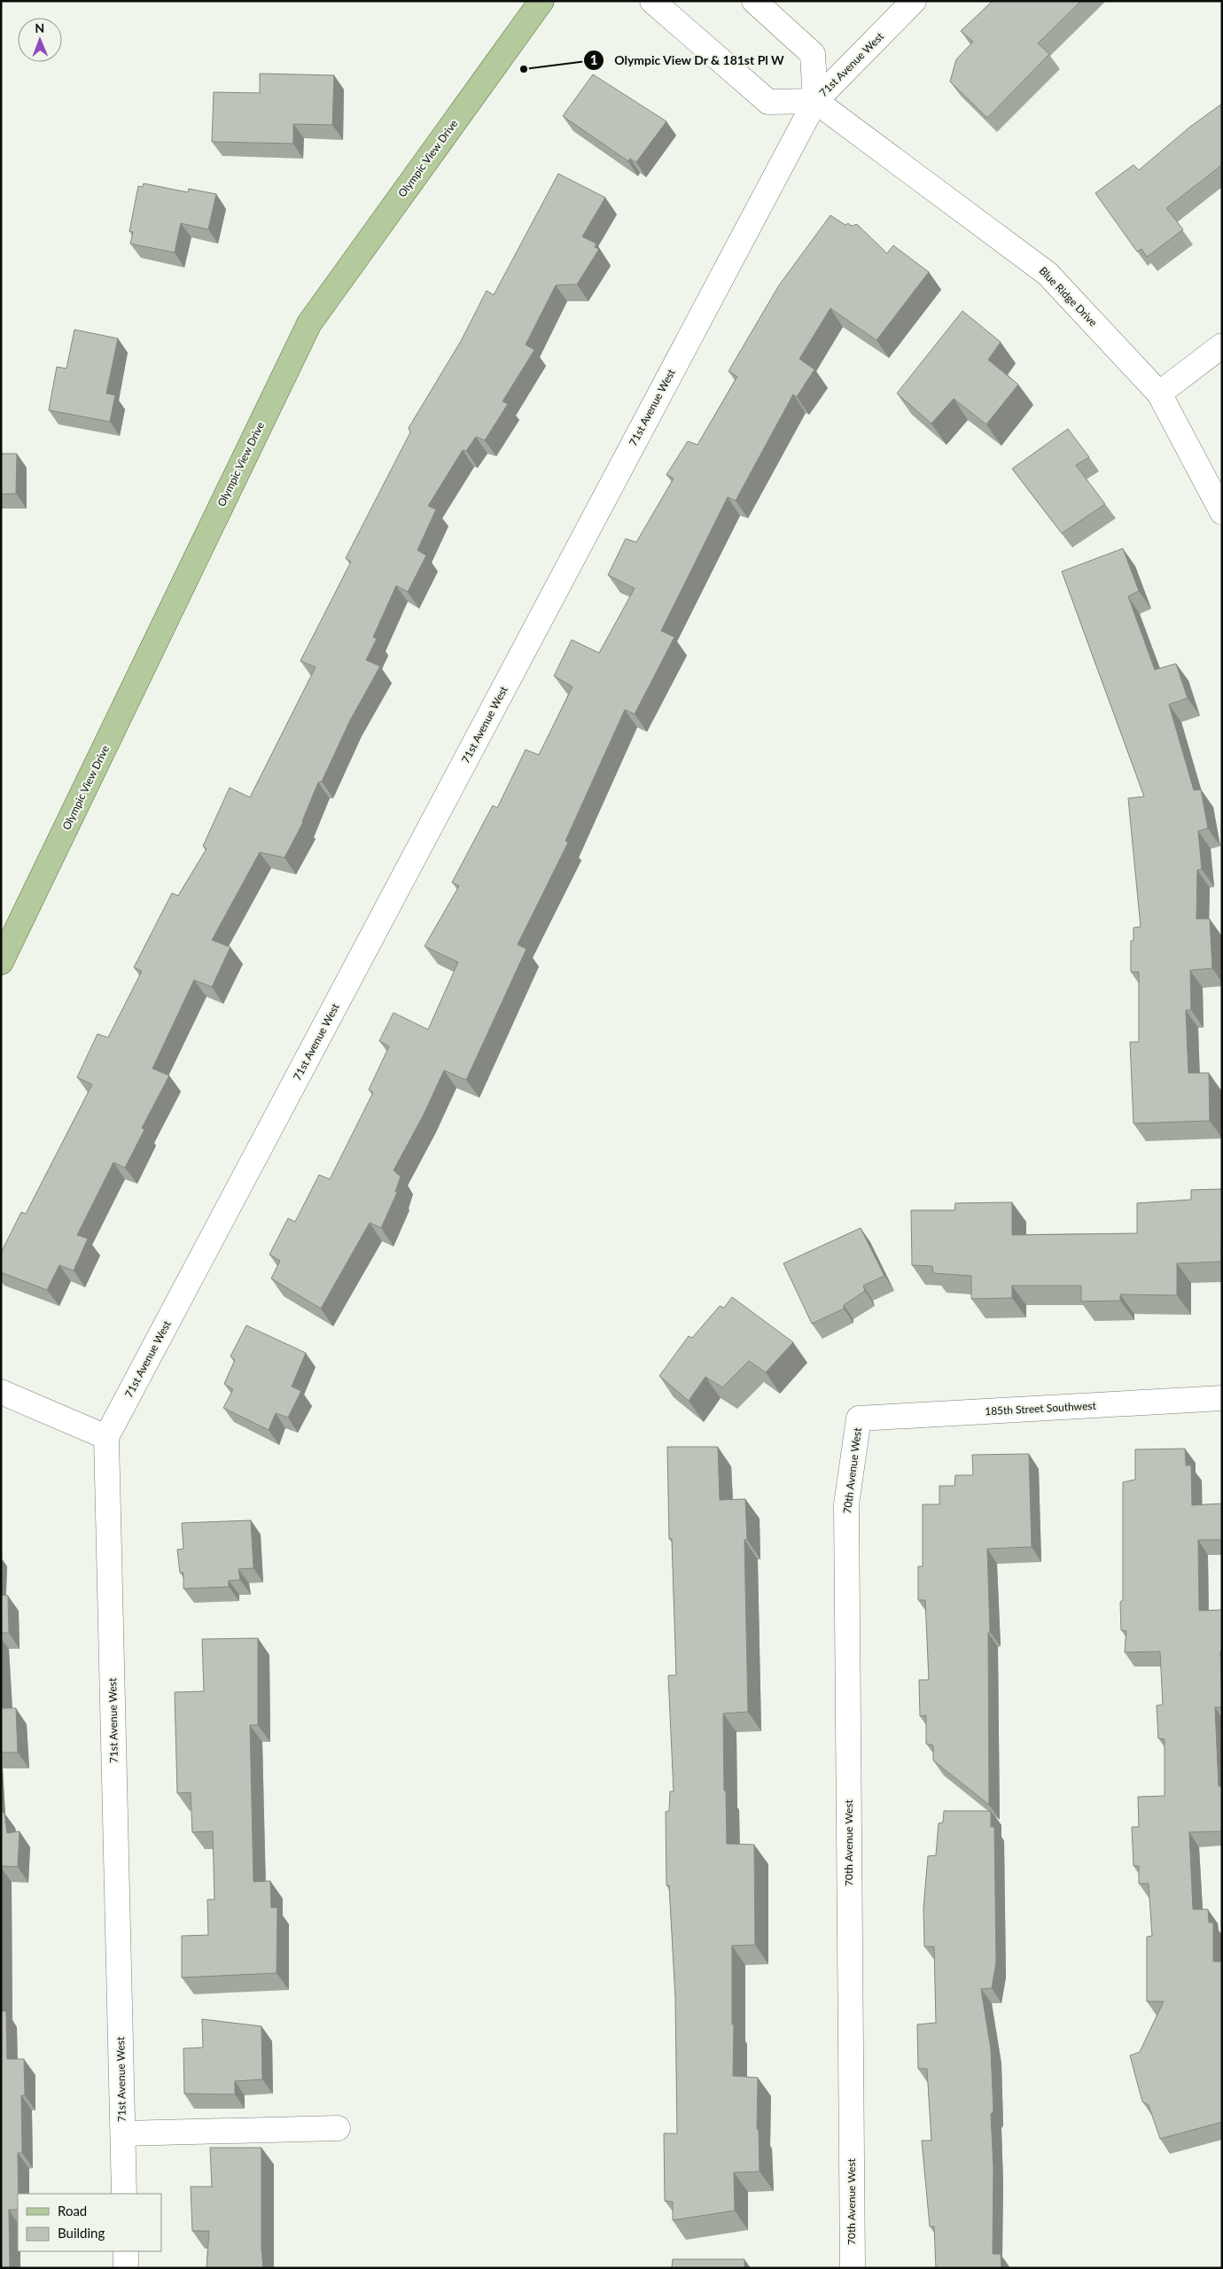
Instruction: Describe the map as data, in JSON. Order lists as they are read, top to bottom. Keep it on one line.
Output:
{"streets":{"main road":["Olympic View Drive"],"street":["71st Avenue West","Blue Ridge Drive","185th Street Southwest","70th Avenue West"]},"crossings":[["71st Avenue West","Blue Ridge Drive"],["185th Street Southwest","70th Avenue West"]],"places":["Olympic View Dr & 181st Pl W"],"legend":["Road","Building"],"north":"top"}
